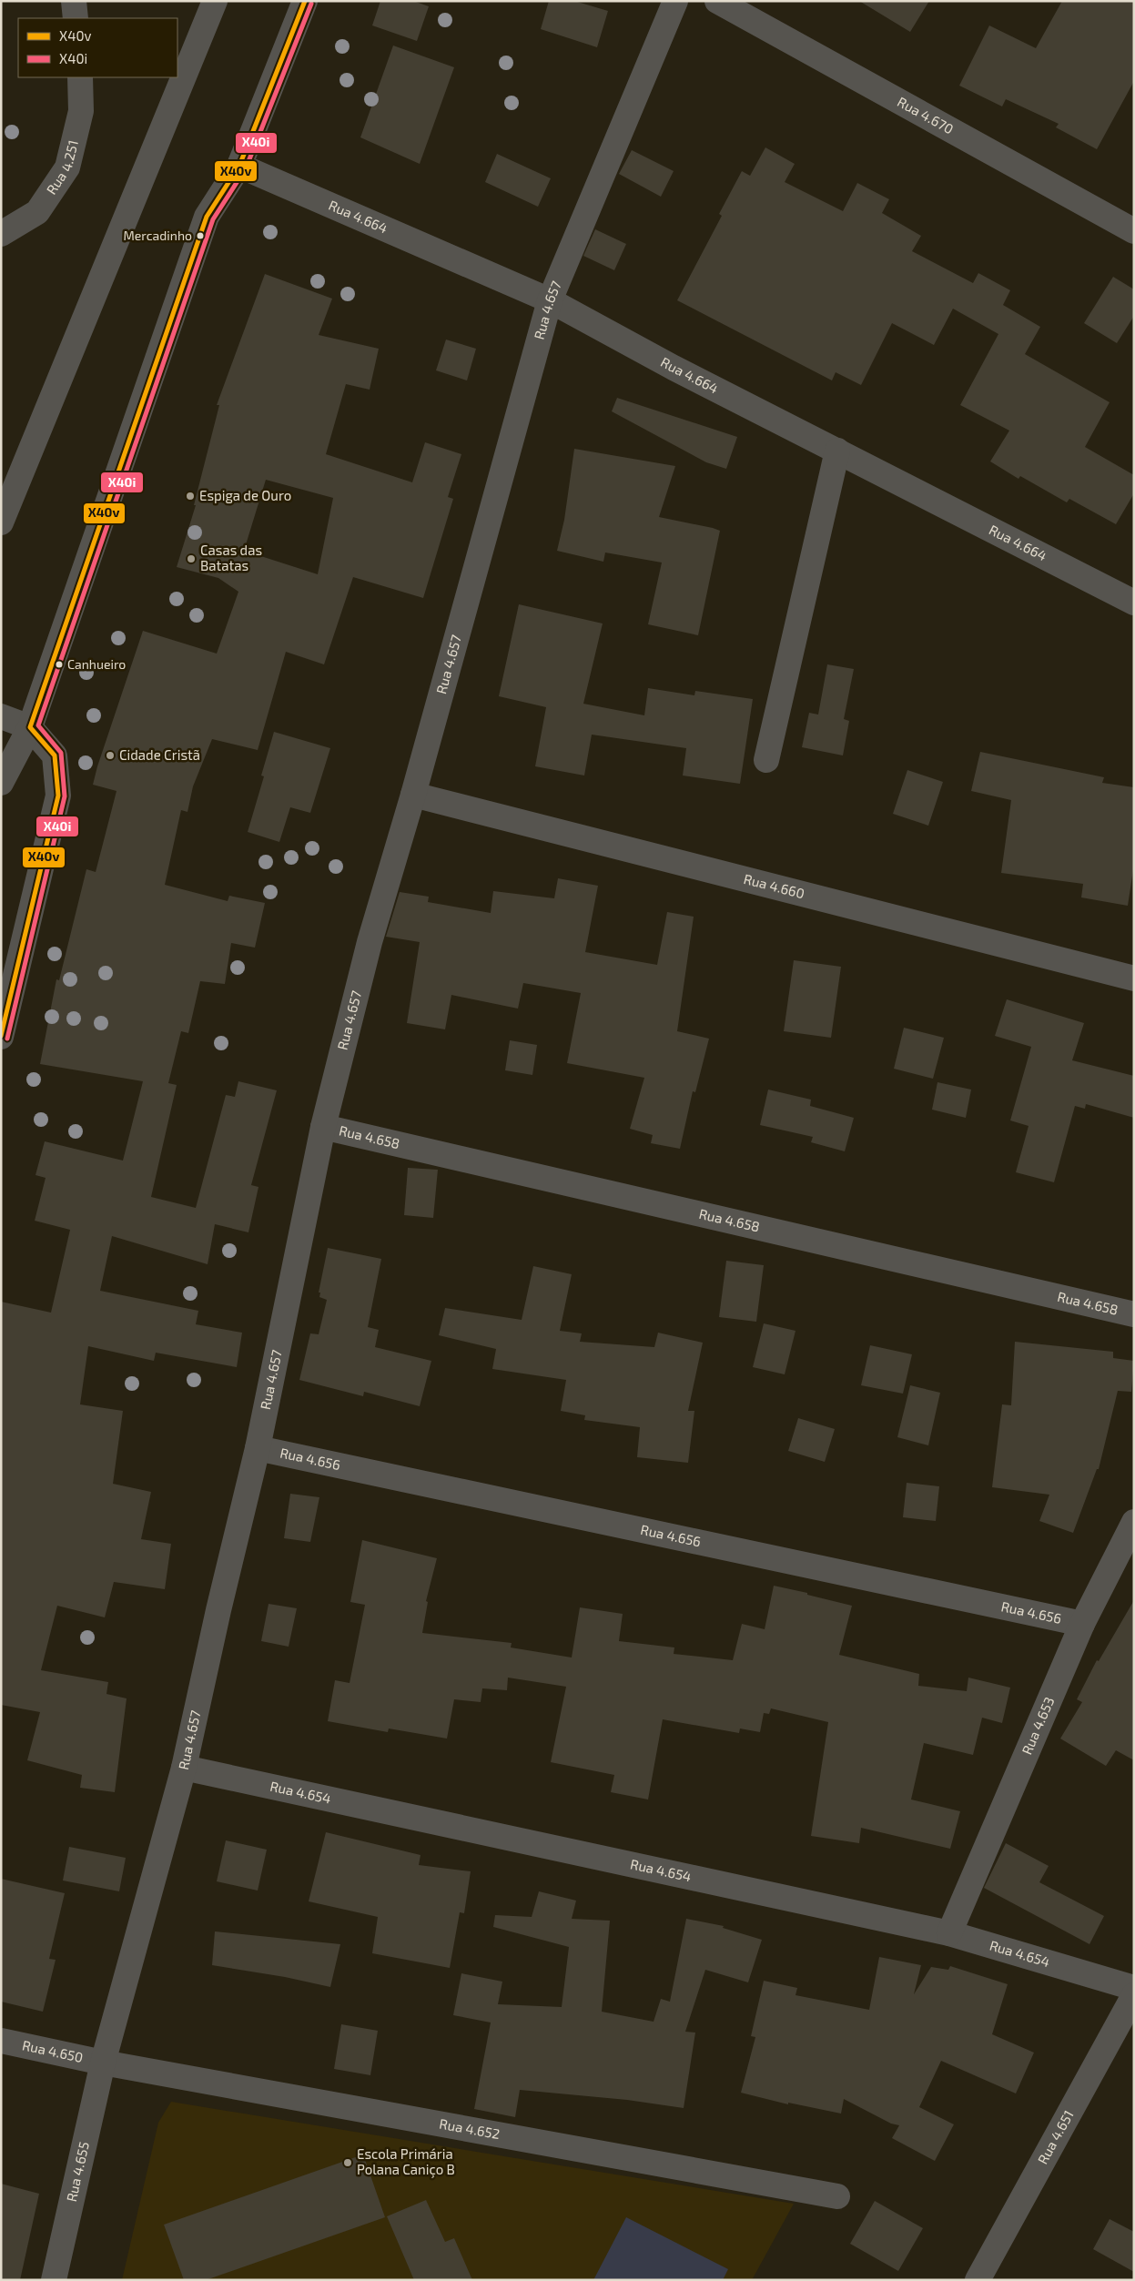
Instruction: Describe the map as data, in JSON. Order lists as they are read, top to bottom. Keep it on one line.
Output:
{"streets":{"street":["Rua 4.670","Rua 4.251","Rua 4.664","Rua 4.657","Rua 4.660","Rua 4.658","Rua 4.656","Rua 4.653","Rua 4.654","Rua 4.650","Rua 4.652","Rua 4.651","Rua 4.655"]},"crossings":[["Rua 4.664","Rua 4.657"],["Rua 4.657","Rua 4.660"],["Rua 4.657","Rua 4.658"],["Rua 4.657","Rua 4.656"],["Rua 4.657","Rua 4.654"],["Rua 4.657","Rua 4.650"],["Rua 4.657","Rua 4.652"],["Rua 4.657","Rua 4.655"],["Rua 4.656","Rua 4.653"],["Rua 4.653","Rua 4.654"],["Rua 4.650","Rua 4.652"],["Rua 4.650","Rua 4.655"],["Rua 4.652","Rua 4.655"]],"places":["Mercadinho","Espiga de Ouro","Casas das Batatas","Canhueiro","Cidade Cristã","Escola Primária Polana Caniço B"],"lines":["transit line X40v","transit line X40i"],"legend":["X40v","X40i"]}
